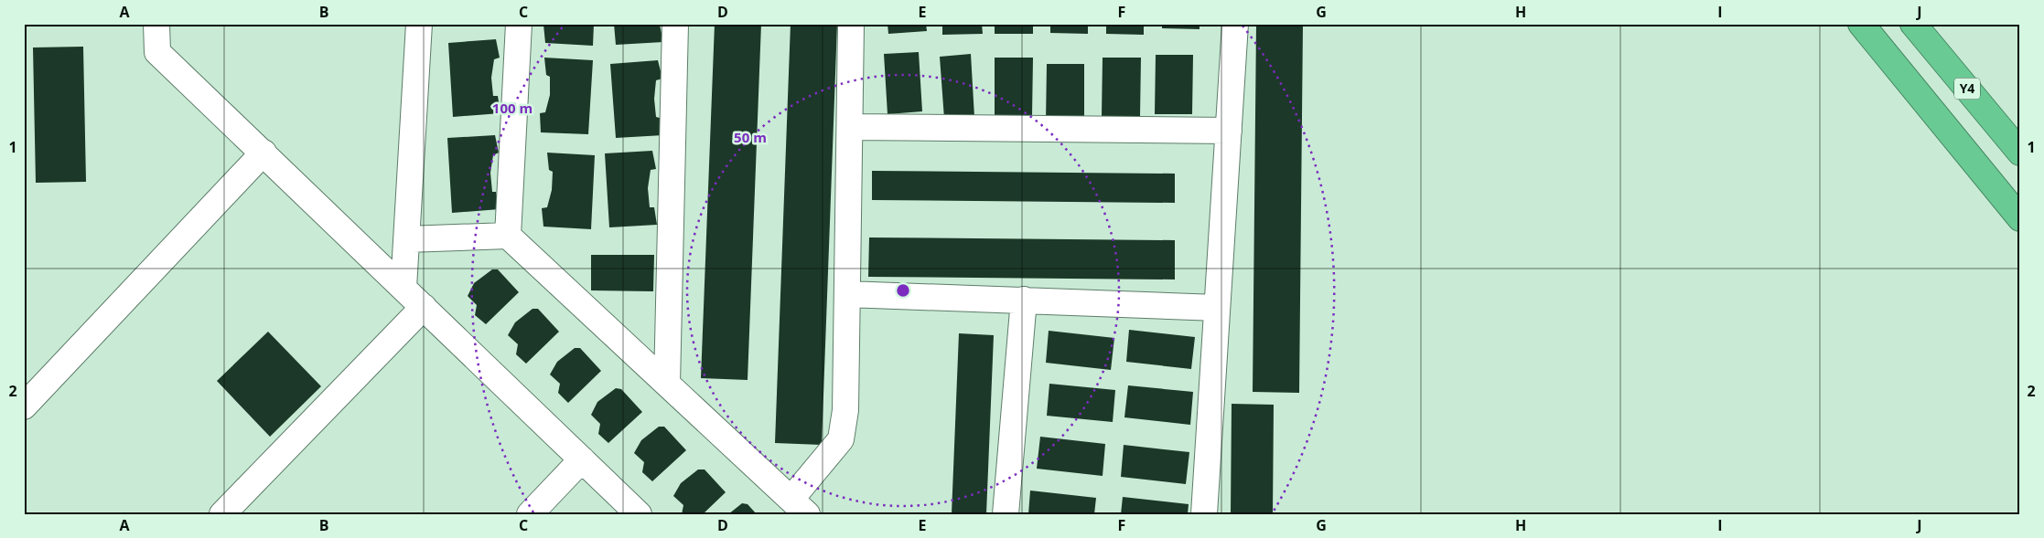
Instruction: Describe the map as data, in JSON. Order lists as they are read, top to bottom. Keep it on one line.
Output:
{"streets":{"highway":["Y4"]},"grid":{"columns":["A","B","C","D","E","F","G","H","I","J"],"rows":["1","2"]},"rings":["100 m","50 m"]}
